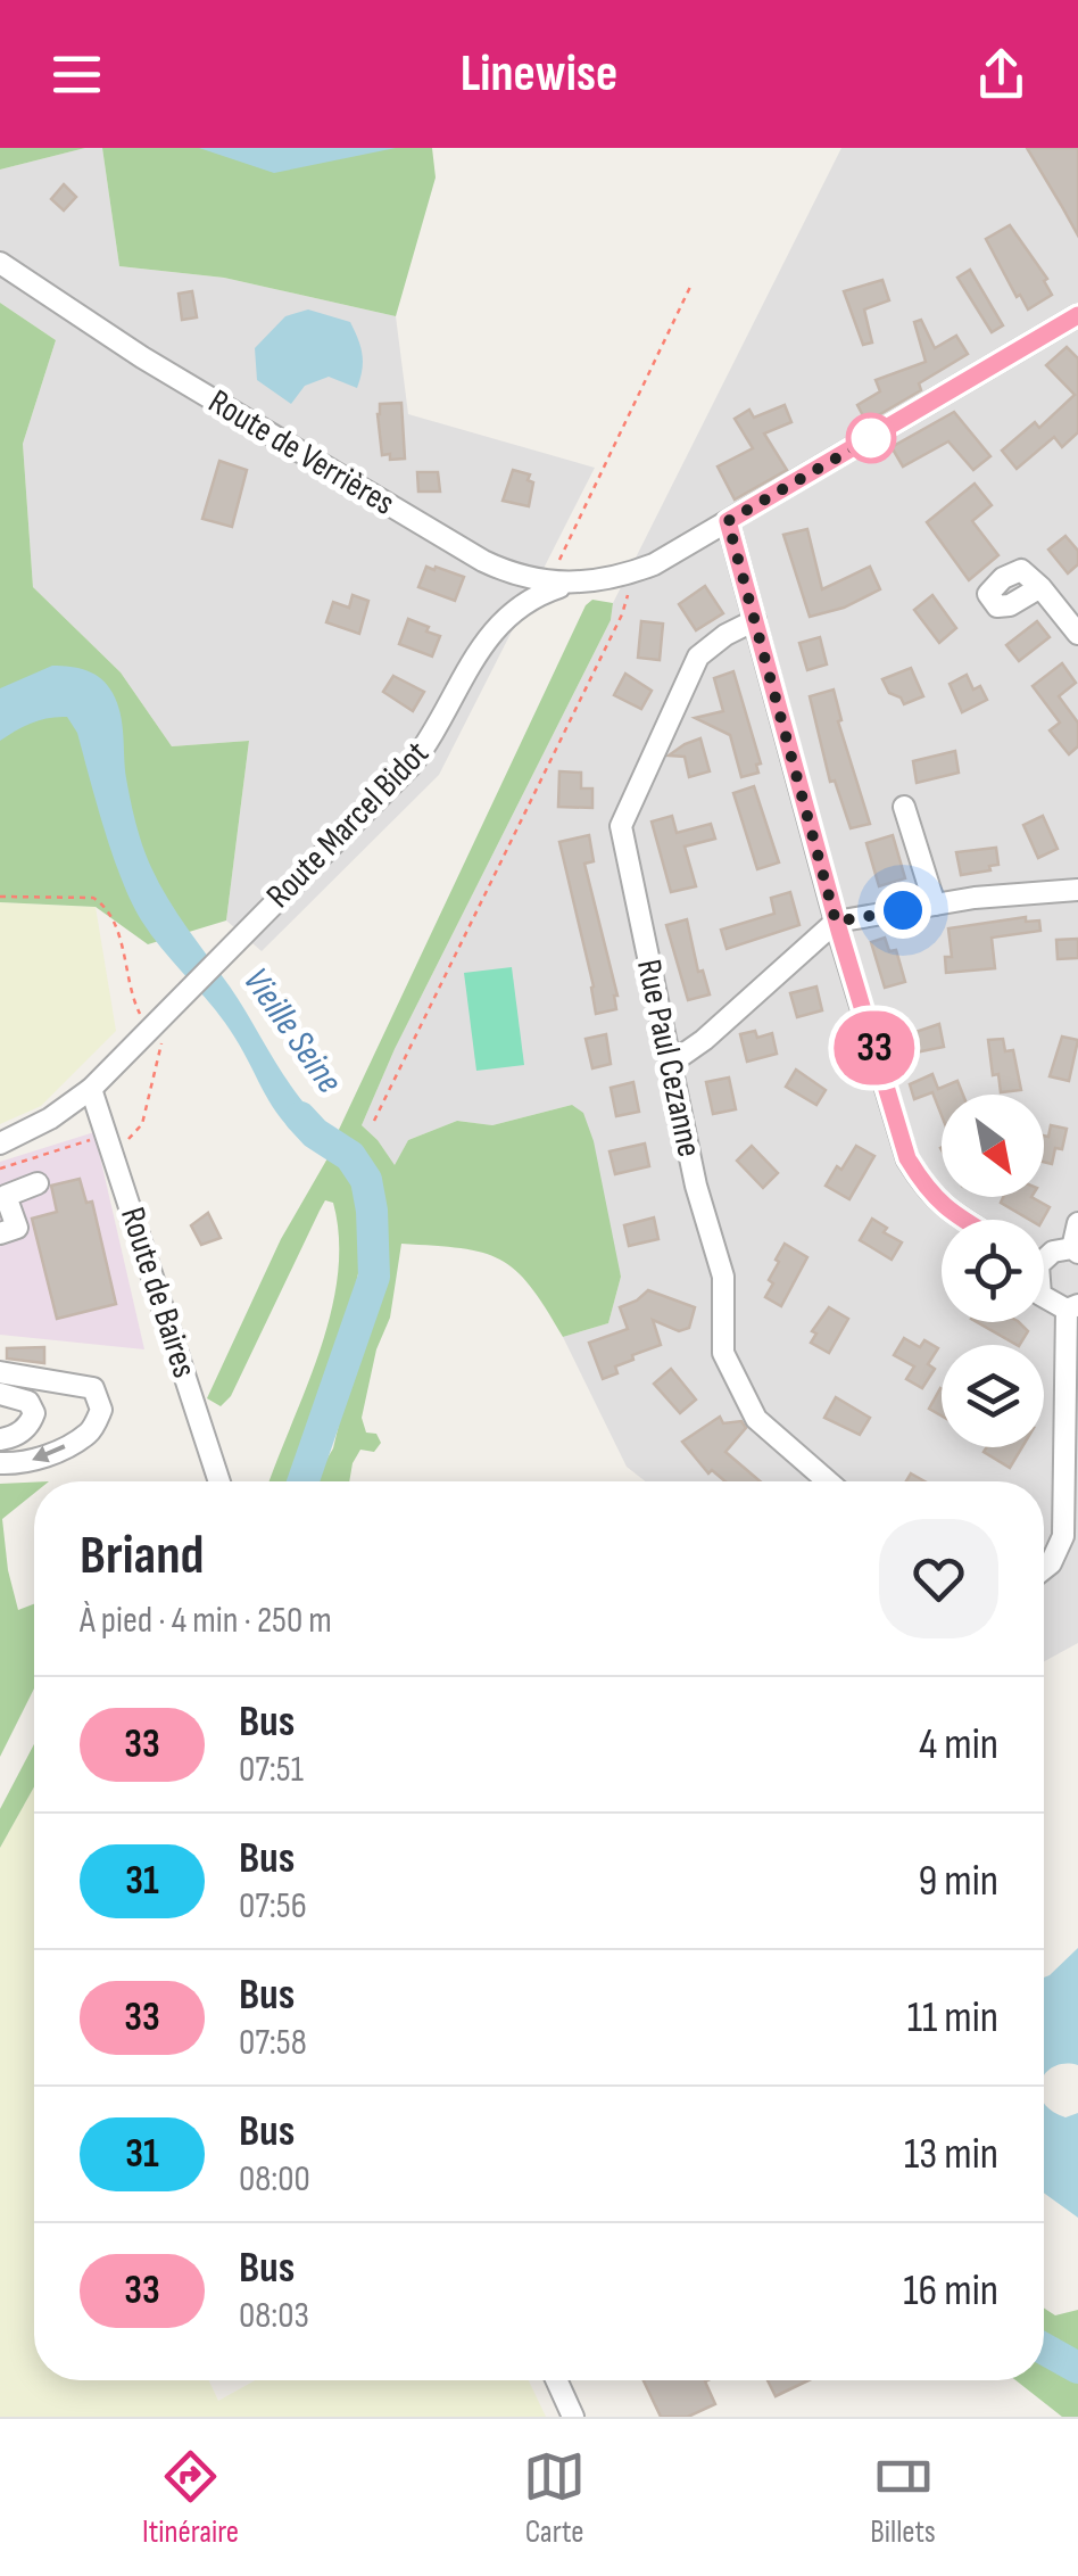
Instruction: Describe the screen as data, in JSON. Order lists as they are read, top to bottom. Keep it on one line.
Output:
{"streets":{"street":["Route de Verrières","Route Marcel Bidot","Rue Paul Cezanne","Route de Baires"]},"crossings":[["Route de Verrières","Route Marcel Bidot"],["Route Marcel Bidot","Route de Baires"]],"water":["Vieille Seine"],"lines":["bus line 33"],"north":"bottom right","page":{"header":"Linewise","on_map":"33","heading":["Briand","À pied · 4 min · 250 m"],"list":[{"mark":"33","name":"Bus","note":"07:51","value":"4 min"},{"mark":"31","name":"Bus","note":"07:56","value":"9 min"},{"mark":"33","name":"Bus","note":"07:58","value":"11 min"},{"mark":"31","name":"Bus","note":"08:00","value":"13 min"},{"mark":"33","name":"Bus","note":"08:03","value":"16 min"}],"tabs":["Itinéraire","Carte","Billets"]}}
